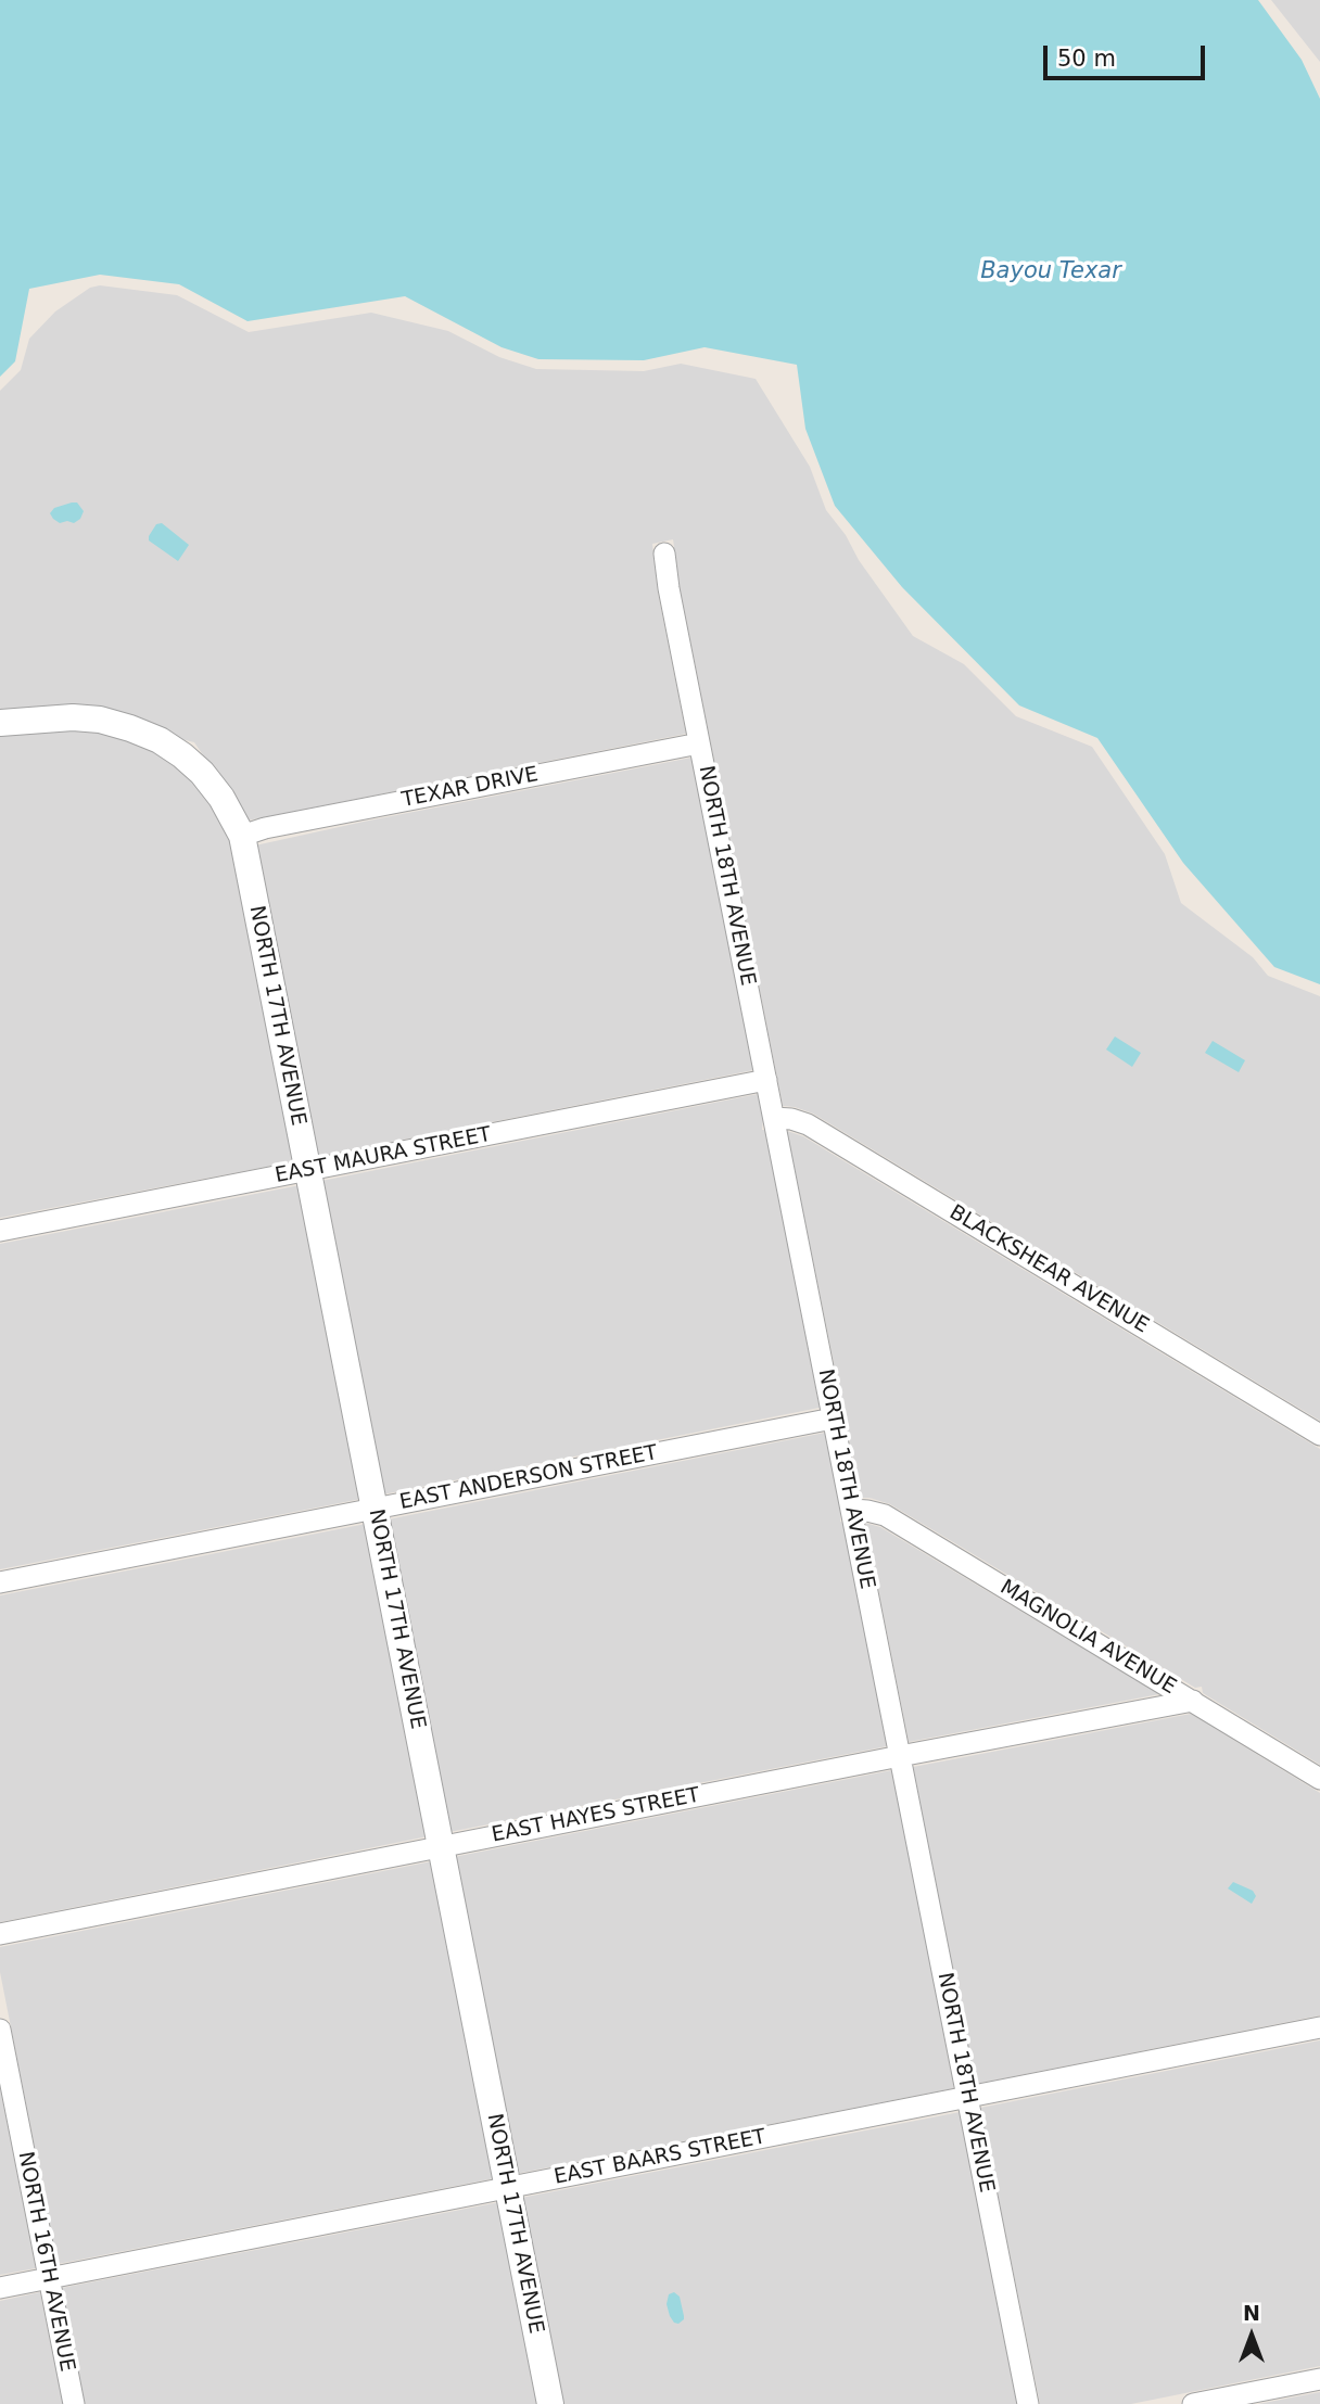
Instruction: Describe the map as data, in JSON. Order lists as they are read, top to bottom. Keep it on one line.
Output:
{"streets":{"street":["TEXAR DRIVE","NORTH 18TH AVENUE","NORTH 17TH AVENUE","EAST MAURA STREET","BLACKSHEAR AVENUE","EAST ANDERSON STREET","MAGNOLIA AVENUE","EAST HAYES STREET","EAST BAARS STREET","NORTH 16TH AVENUE"]},"crossings":[["TEXAR DRIVE","NORTH 18TH AVENUE"],["TEXAR DRIVE","NORTH 17TH AVENUE"],["NORTH 18TH AVENUE","EAST MAURA STREET"],["NORTH 18TH AVENUE","BLACKSHEAR AVENUE"],["NORTH 18TH AVENUE","EAST ANDERSON STREET"],["NORTH 18TH AVENUE","MAGNOLIA AVENUE"],["NORTH 18TH AVENUE","EAST HAYES STREET"],["NORTH 18TH AVENUE","EAST BAARS STREET"],["NORTH 17TH AVENUE","EAST MAURA STREET"],["NORTH 17TH AVENUE","EAST ANDERSON STREET"],["NORTH 17TH AVENUE","EAST HAYES STREET"],["NORTH 17TH AVENUE","EAST BAARS STREET"],["MAGNOLIA AVENUE","EAST HAYES STREET"],["EAST BAARS STREET","NORTH 16TH AVENUE"]],"water":["Bayou Texar"],"scale_bar":"50 m","north":"top"}
